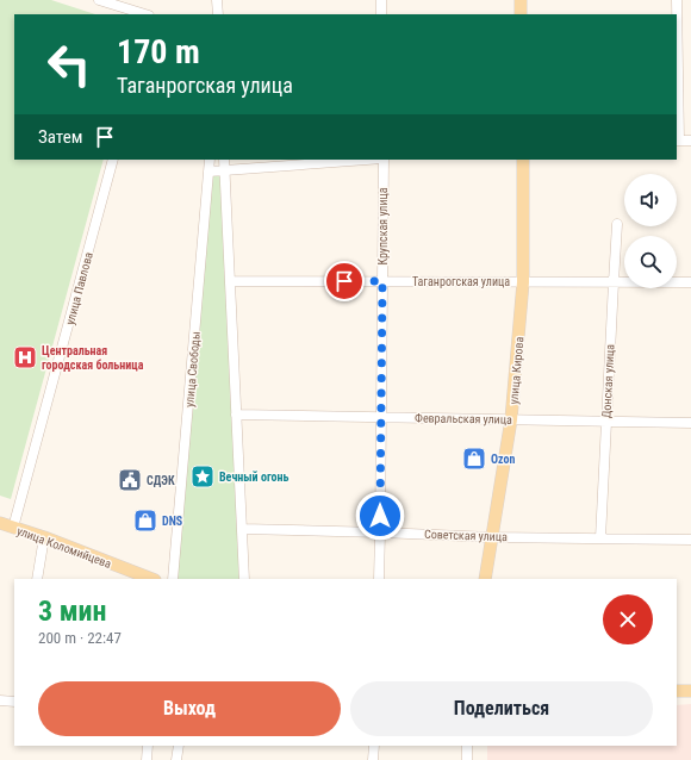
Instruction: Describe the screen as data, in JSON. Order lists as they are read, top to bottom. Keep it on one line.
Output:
{"streets":{"main road":["улица Кирова","улица Коломийцева"],"street":["Крупская улица","Таганрогская улица","улица Павлова","улица Свободы","Донская улица","Февральская улица","Советская улица"]},"crossings":[["Крупская улица","Таганрогская улица"],["Крупская улица","Февральская улица"],["Крупская улица","Советская улица"],["Таганрогская улица","улица Кирова"],["Таганрогская улица","Донская улица"],["улица Павлова","улица Коломийцева"],["улица Кирова","Февральская улица"],["улица Кирова","Советская улица"],["Донская улица","Февральская улица"],["Донская улица","Советская улица"]],"places":{"hospital":["Центральная городская больница"],"shop":["Ozon","DNS"],"place":["Вечный огонь"],"public building":["СДЭК"]},"page":{"turn":["170 m","Таганрогская улица"],"then":"Затем","heading":["3 мин","200 m · 22:47"],"buttons":["Выход","Поделиться"]}}
